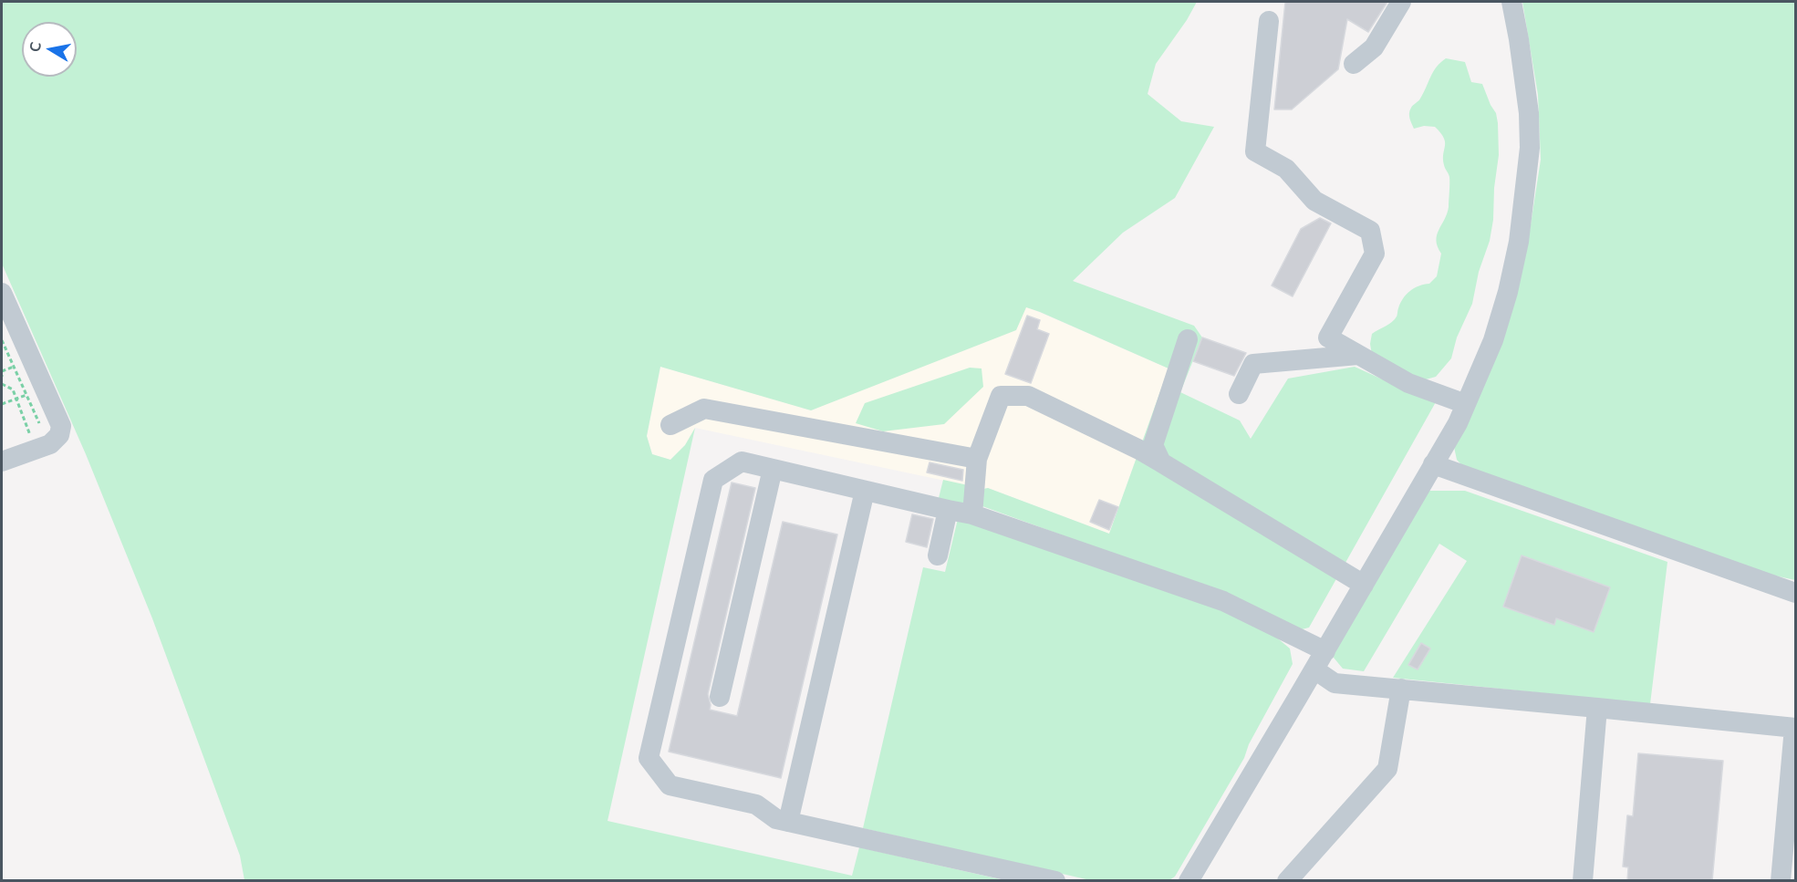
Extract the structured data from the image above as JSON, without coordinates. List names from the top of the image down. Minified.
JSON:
{"north":"left"}
